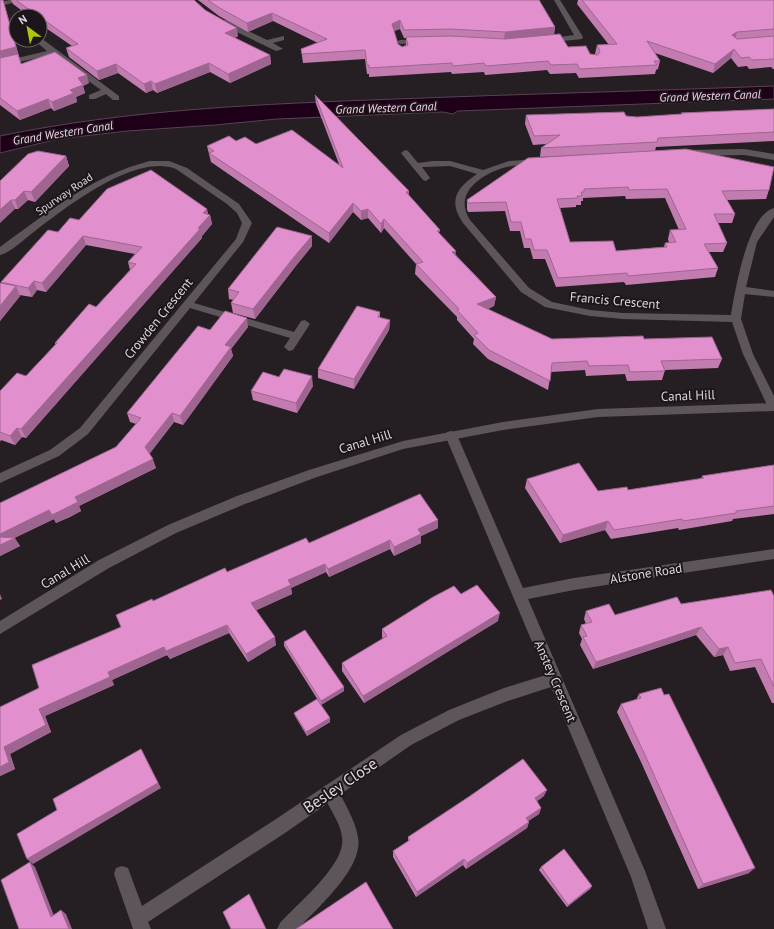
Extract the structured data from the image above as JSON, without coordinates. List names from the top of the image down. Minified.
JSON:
{"streets":{"street":["Spurway Road","Francis Crescent","Crowden Crescent","Canal Hill","Alstone Road","Anstey Crescent","Besley Close"]},"crossings":[["Spurway Road","Crowden Crescent"],["Canal Hill","Anstey Crescent"],["Alstone Road","Anstey Crescent"],["Anstey Crescent","Besley Close"]],"water":["Grand Western Canal"],"north":"top left"}
